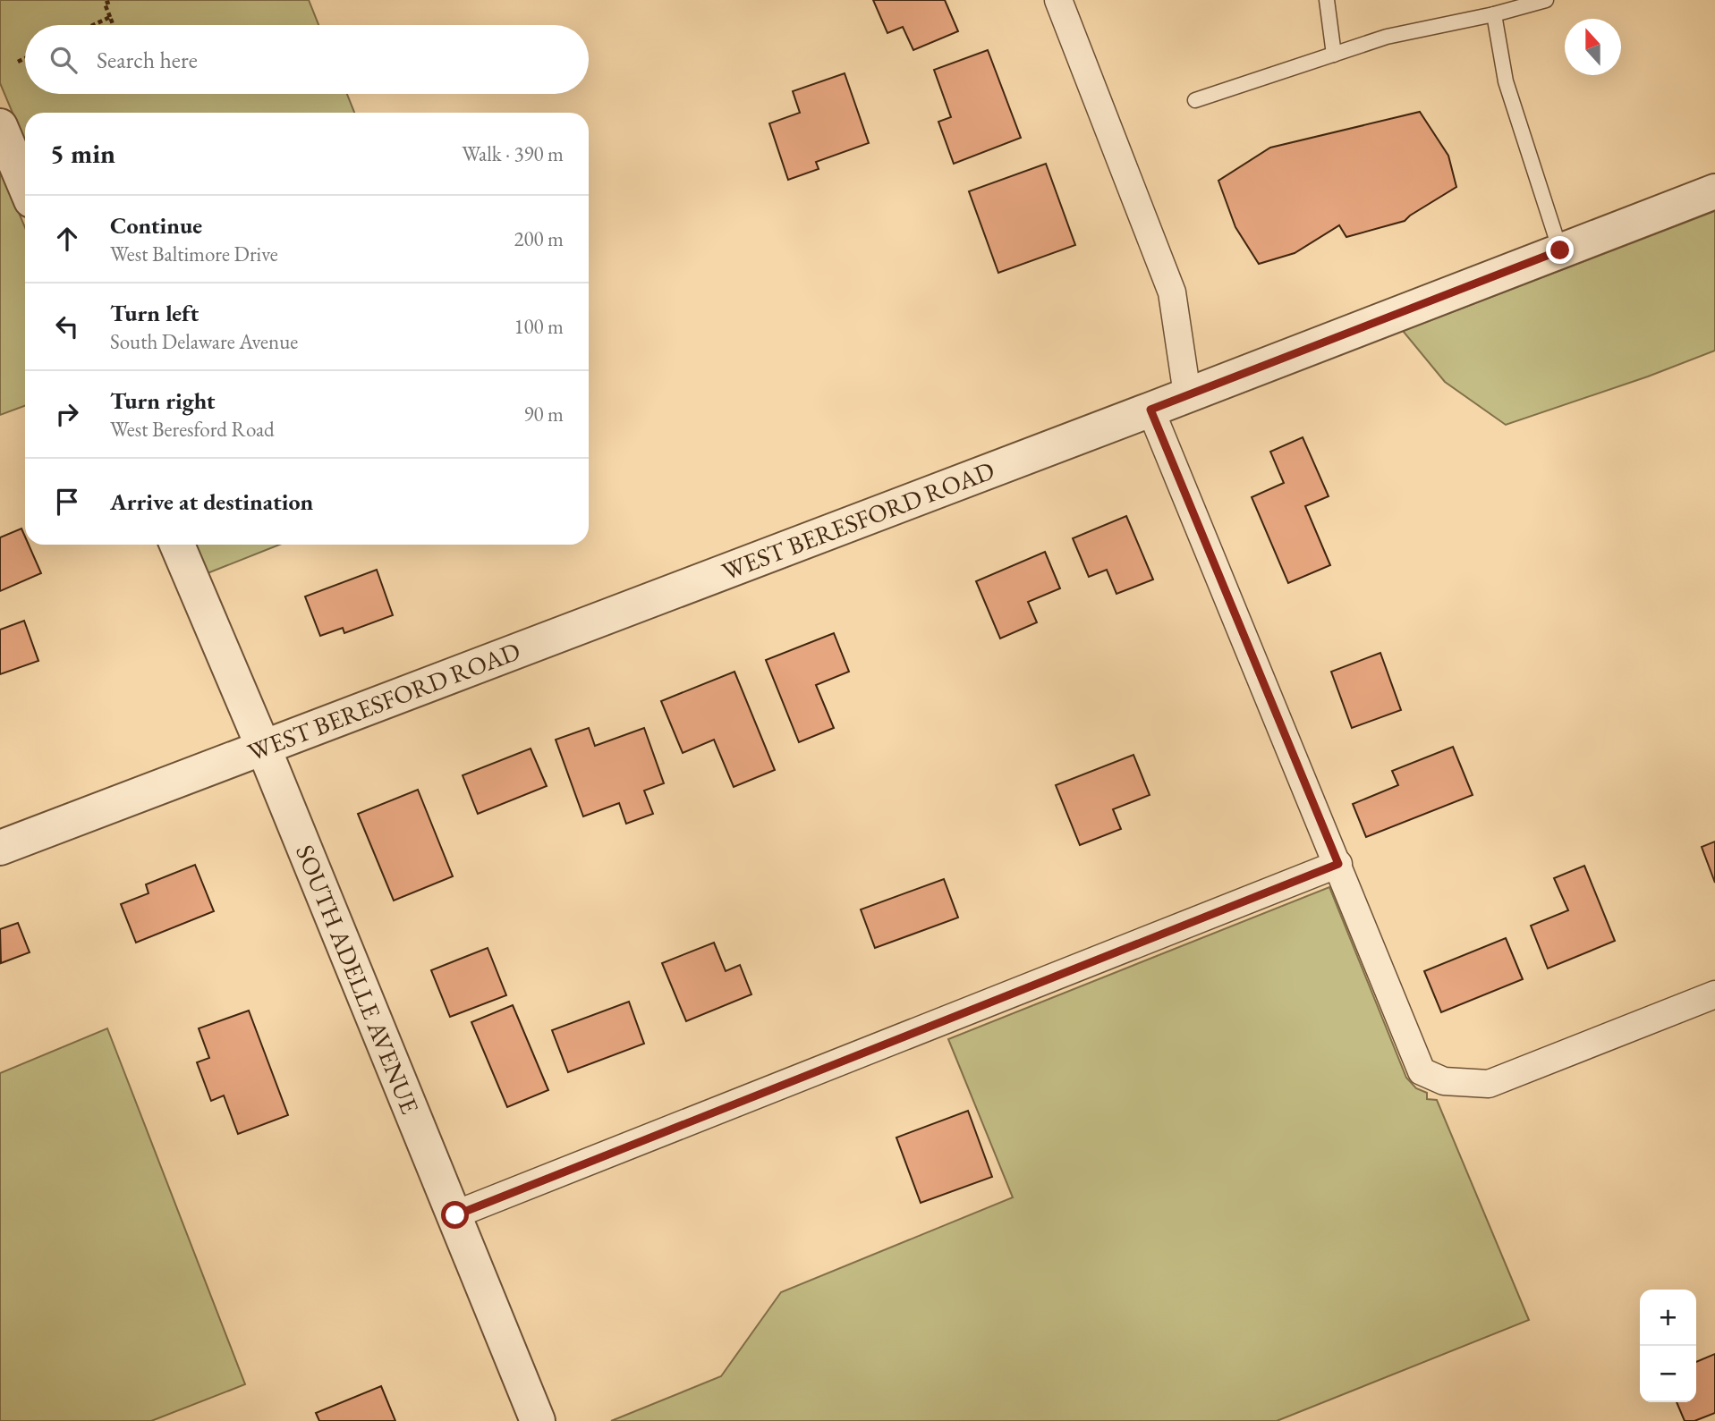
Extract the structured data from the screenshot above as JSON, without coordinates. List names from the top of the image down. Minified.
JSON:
{"streets":{"street":["WEST BERESFORD ROAD","SOUTH ADELLE AVENUE"]},"crossings":[["WEST BERESFORD ROAD","SOUTH ADELLE AVENUE"]],"north":"top","page":{"search":"Search here","heading":["5 min","Walk · 390 m"],"list":[["Continue","West Baltimore Drive","200 m"],["Turn left","South Delaware Avenue","100 m"],["Turn right","West Beresford Road","90 m"],"Arrive at destination"],"map_buttons":["+","−"]}}
